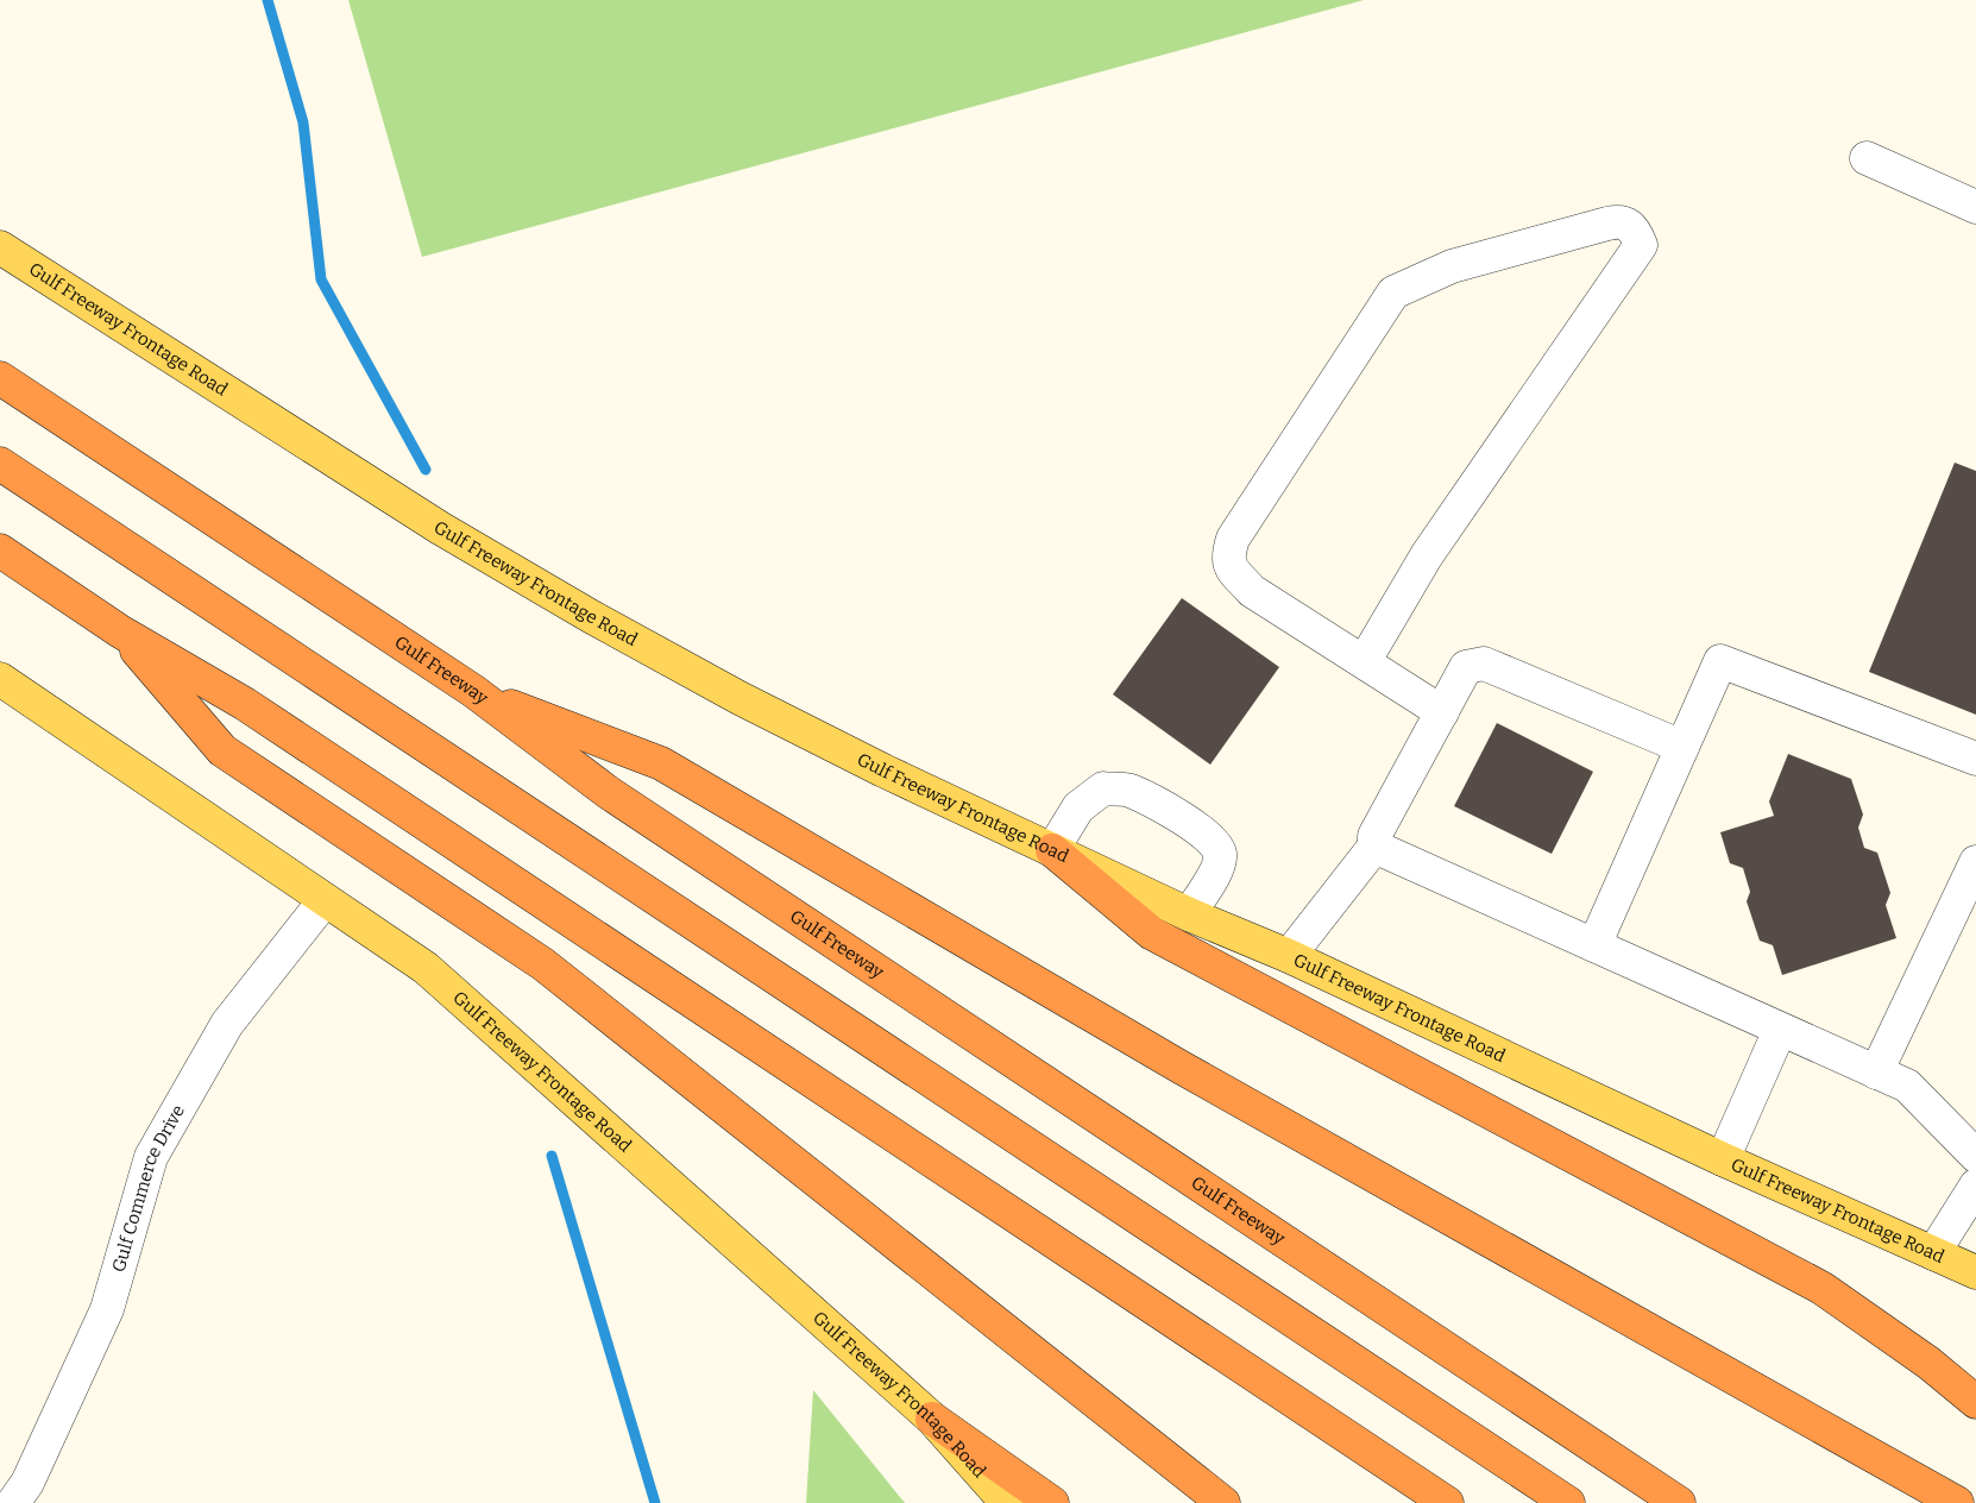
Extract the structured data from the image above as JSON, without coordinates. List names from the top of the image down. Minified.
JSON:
{"streets":{"highway":["Gulf Freeway"],"main road":["Gulf Freeway Frontage Road"],"street":["Gulf Commerce Drive"]},"crossings":[["Gulf Freeway Frontage Road","Gulf Commerce Drive"]]}
